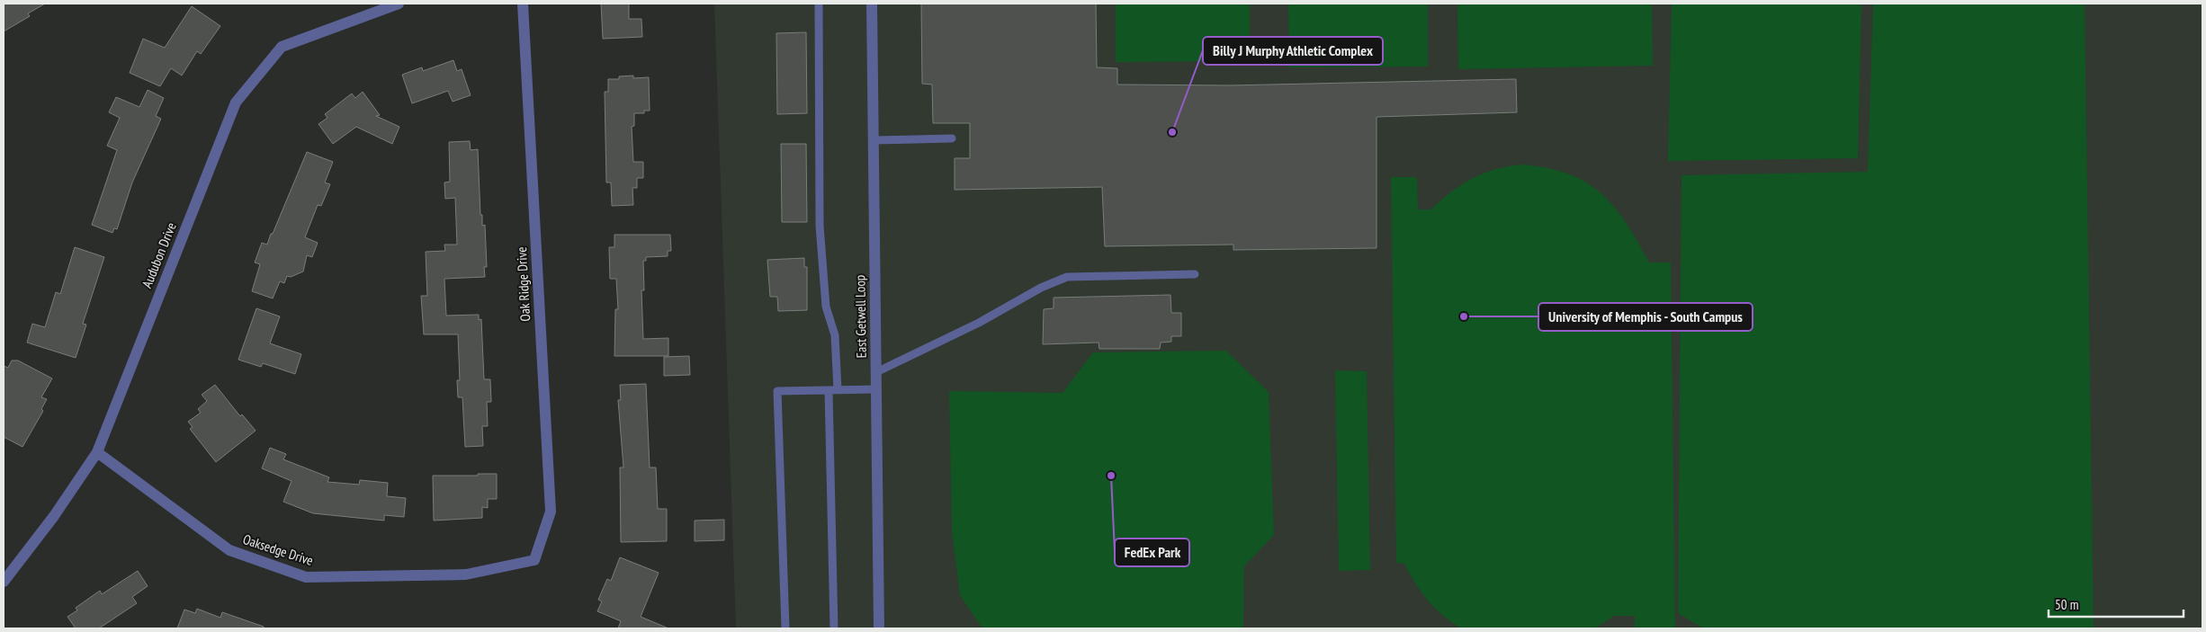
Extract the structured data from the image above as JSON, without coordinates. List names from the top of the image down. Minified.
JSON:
{"streets":{"street":["Audubon Drive","Oak Ridge Drive","East Getwell Loop","Oaksedge Drive"]},"crossings":[["Audubon Drive","Oaksedge Drive"],["Oak Ridge Drive","Oaksedge Drive"]],"places":["Billy J Murphy Athletic Complex","University of Memphis - South Campus","FedEx Park"],"scale_bar":"50 m"}
